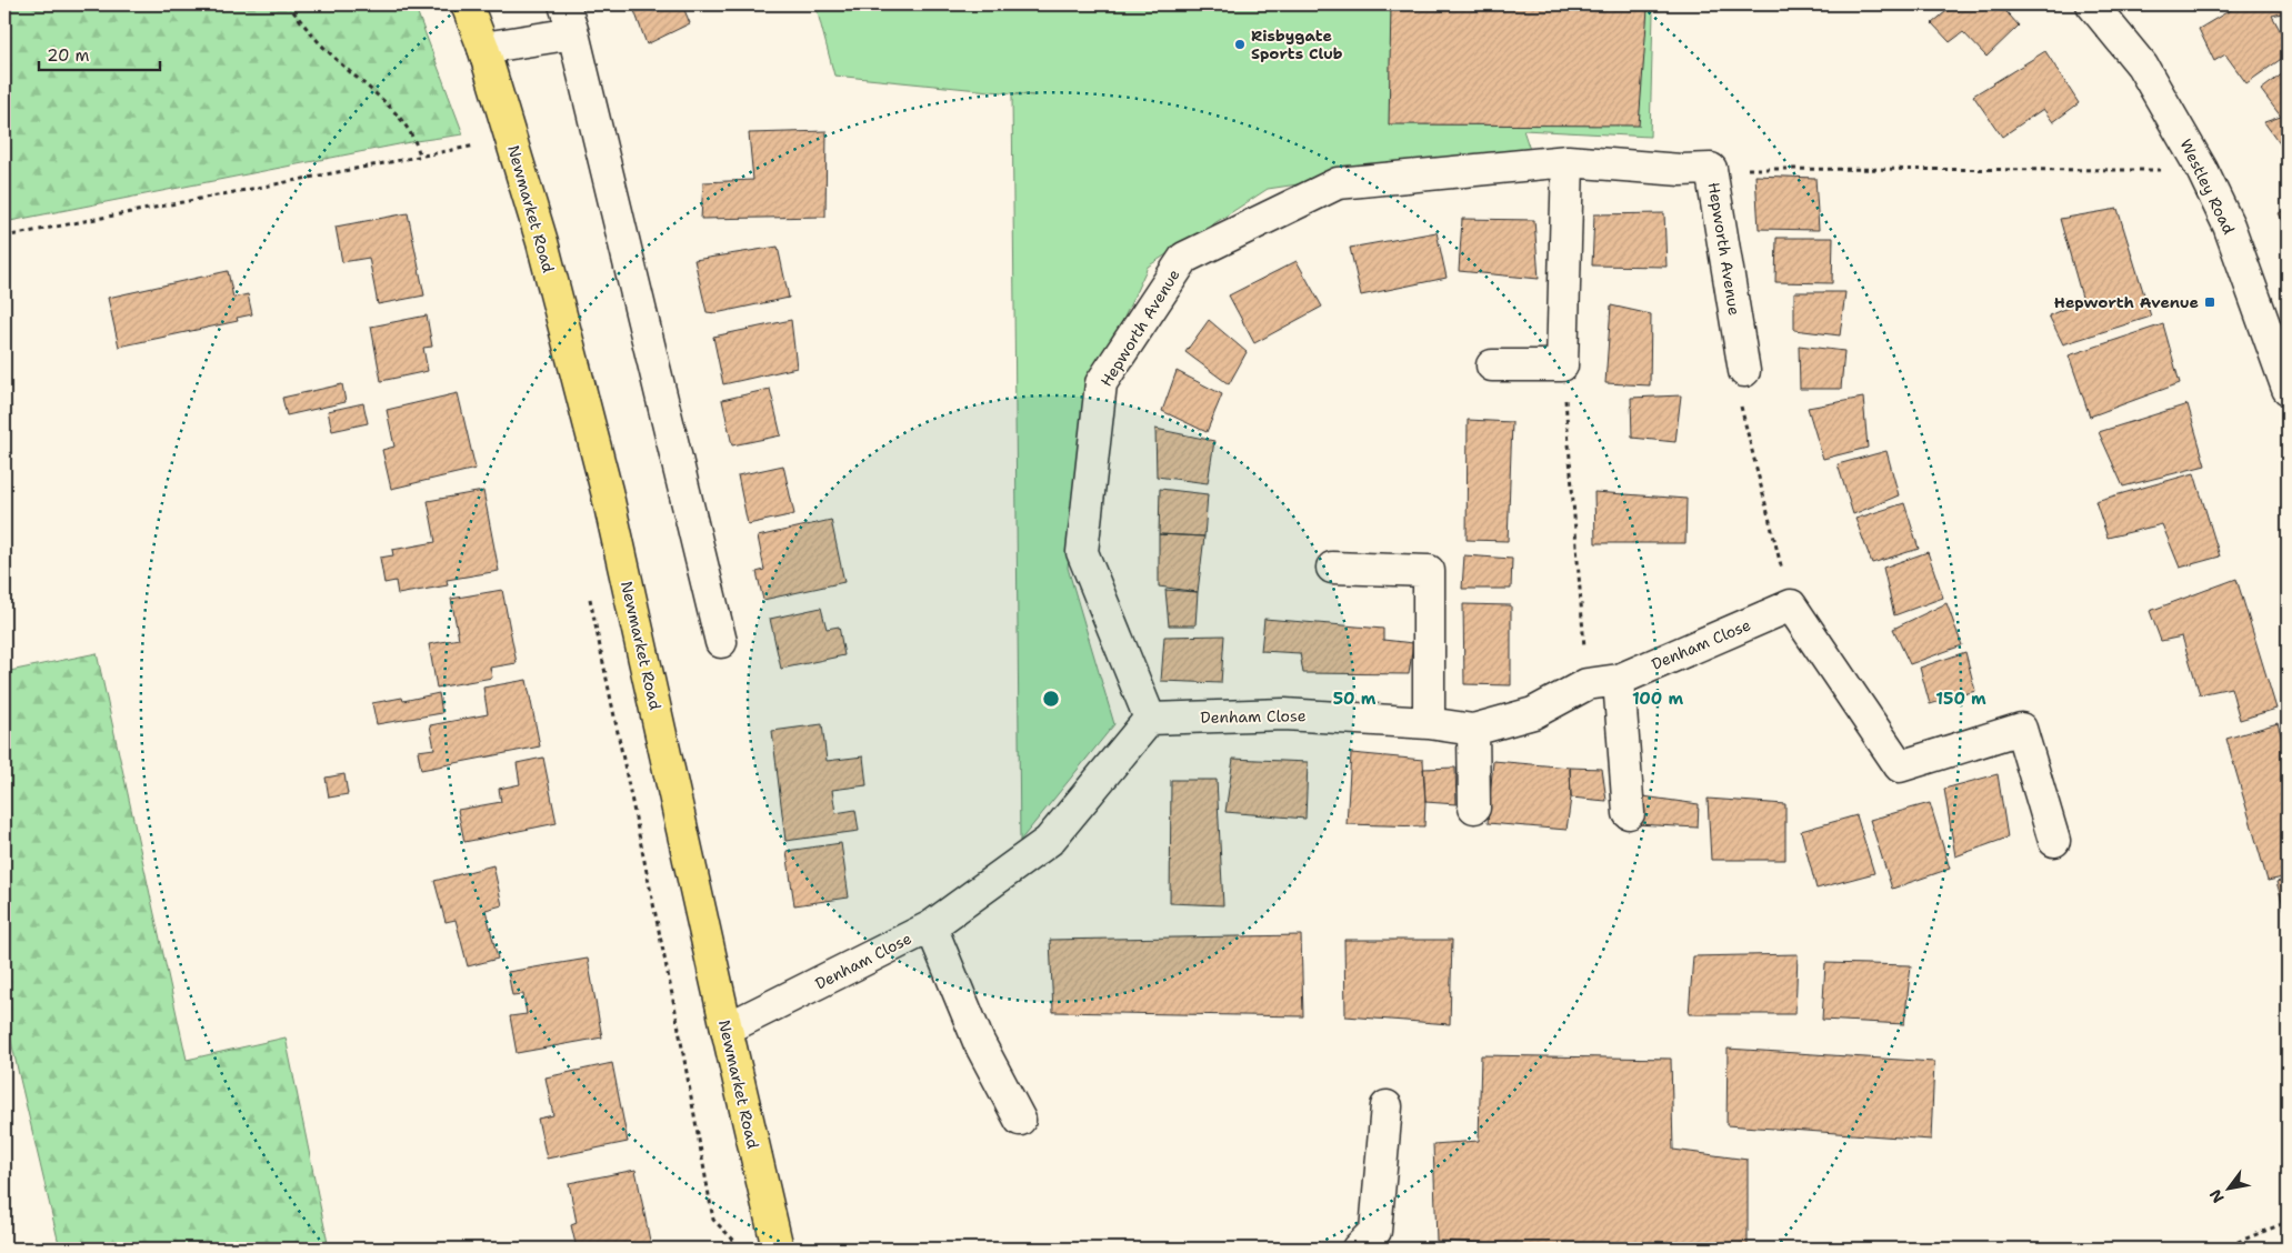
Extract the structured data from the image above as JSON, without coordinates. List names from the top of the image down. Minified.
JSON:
{"streets":{"main road":["Newmarket Road"],"street":["Westley Road","Hepworth Avenue","Denham Close"]},"crossings":[["Newmarket Road","Denham Close"],["Hepworth Avenue","Denham Close"]],"places":{"other":["Risbygate Sports Club"],"transit":["Hepworth Avenue"]},"scale_bar":"20 m","north":"bottom left","rings":["50 m","100 m","150 m"]}
